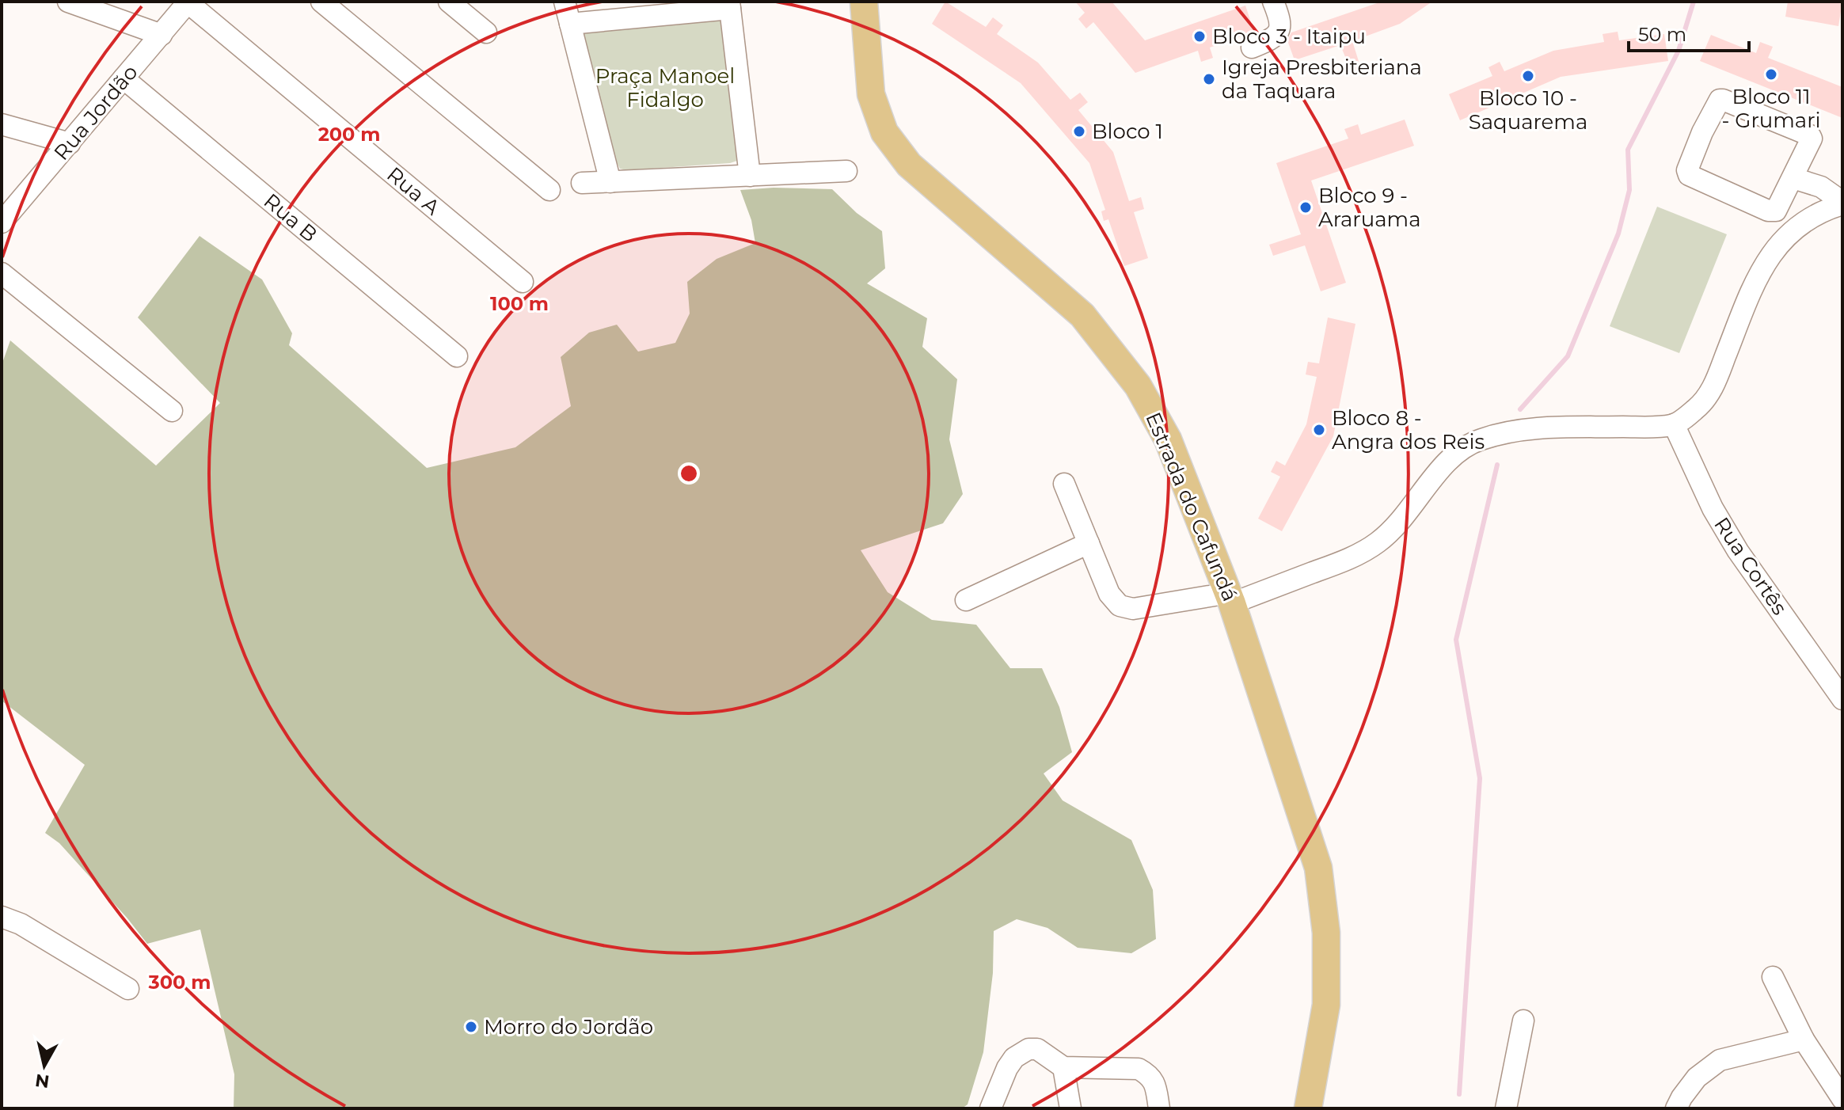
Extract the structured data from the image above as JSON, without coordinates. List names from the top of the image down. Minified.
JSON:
{"streets":{"main road":["Estrada do Cafundá"],"street":["Rua Jordão","Rua A","Rua B","Rua Cortês"]},"crossings":[["Rua Jordão","Rua A"],["Rua Jordão","Rua B"]],"parks":["Praça Manoel Fidalgo"],"places":["Bloco 3 - Itaipu","Bloco 11 - Grumari","Bloco 10 - Saquarema","Igreja Presbiteriana da Taquara","Bloco 1","Bloco 9 - Araruama","Bloco 8 - Angra dos Reis","Morro do Jordão"],"scale_bar":"50 m","north":"bottom","rings":["200 m","100 m","300 m"]}
